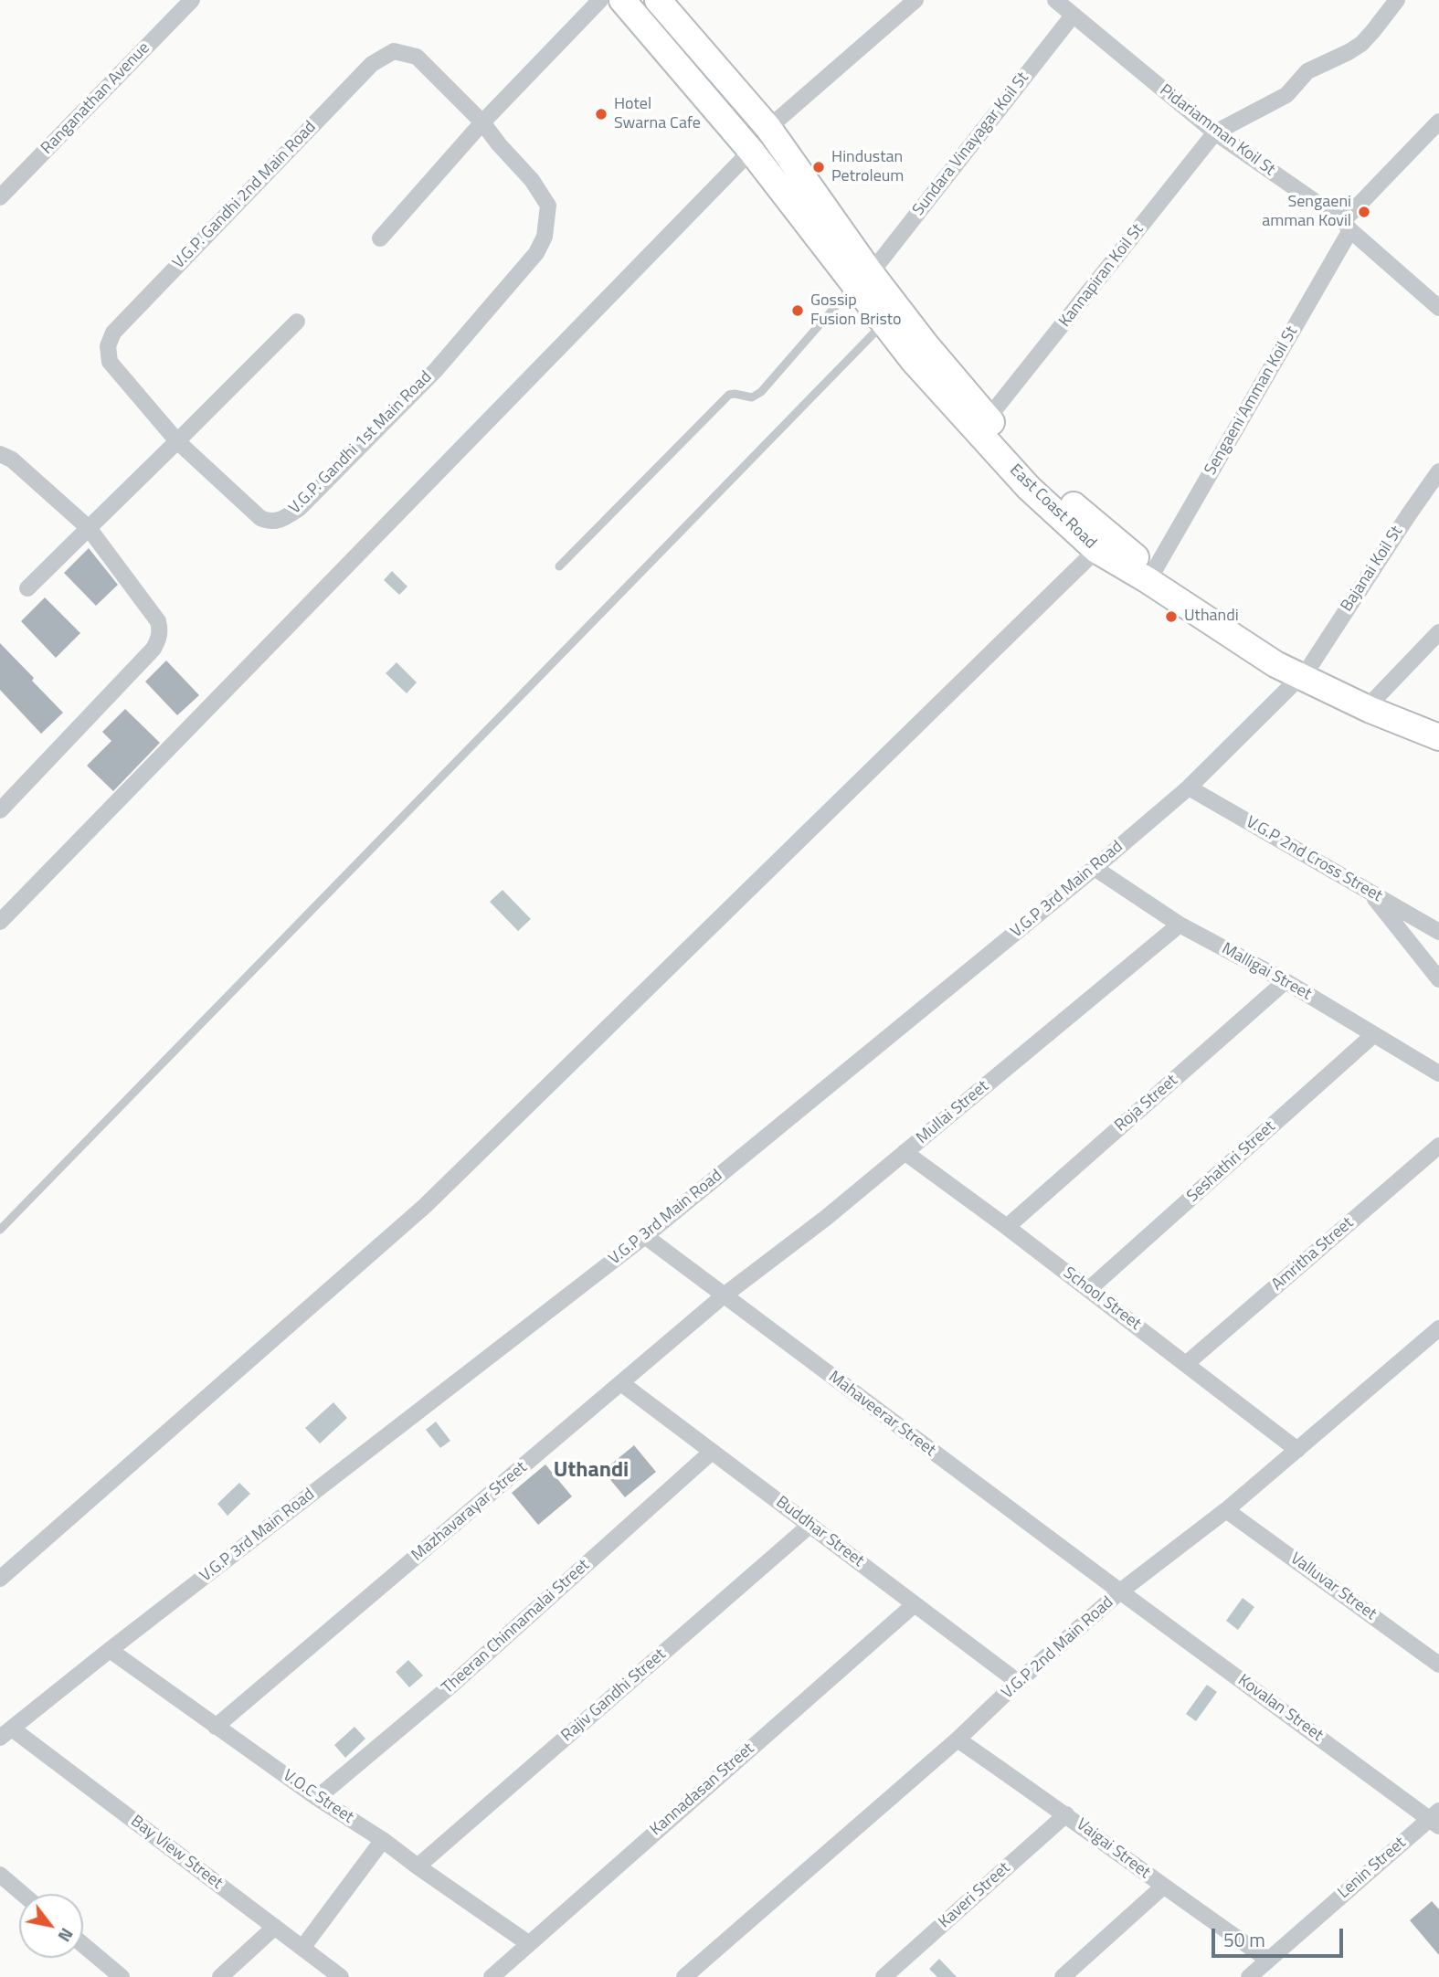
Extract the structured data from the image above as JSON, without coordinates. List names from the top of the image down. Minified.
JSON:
{"streets":{"main road":["East Coast Road"],"street":["Ranganathan Avenue","Pidariamman Koil St","Sundara Vinayagar Koil St","V.G.P. Gandhi 2nd Main Road","Kannapiran Koil St","Sengaeni Amman Koil St","V.G.P. Gandhi 1st Main Road","Bajanai Koil St","V.G.P 2nd Cross Street","V.G.P 3rd Main Road","Malligai Street","Roja Street","Mullai Street","Seshathri Street","Amritha Street","School Street","Mahaveerar Street","Mazhavarayar Street","Buddhar Street","Valluvar Street","Theeran Chinnamalai Street","V.G.P 2nd Main Road","Rajiv Gandhi Street","Kovalan Street","Kannadasan Street","V.O.C Street","Vaigai Street","Bay View Street","Lenin Street","Kaveri Street"]},"crossings":[["Pidariamman Koil St","Sundara Vinayagar Koil St"],["Pidariamman Koil St","Kannapiran Koil St"],["Pidariamman Koil St","Sengaeni Amman Koil St"],["Sundara Vinayagar Koil St","East Coast Road"],["V.G.P. Gandhi 2nd Main Road","V.G.P. Gandhi 1st Main Road"],["Kannapiran Koil St","East Coast Road"],["Sengaeni Amman Koil St","East Coast Road"],["East Coast Road","Bajanai Koil St"],["East Coast Road","V.G.P 3rd Main Road"],["Bajanai Koil St","V.G.P 3rd Main Road"],["V.G.P 2nd Cross Street","V.G.P 3rd Main Road"],["V.G.P 3rd Main Road","Malligai Street"],["V.G.P 3rd Main Road","Mahaveerar Street"],["V.G.P 3rd Main Road","V.O.C Street"],["V.G.P 3rd Main Road","Bay View Street"],["Malligai Street","Roja Street"],["Malligai Street","Mullai Street"],["Malligai Street","Seshathri Street"],["Roja Street","School Street"],["Mullai Street","School Street"],["Mullai Street","Mahaveerar Street"],["Mullai Street","Mazhavarayar Street"],["Seshathri Street","School Street"],["Amritha Street","School Street"],["School Street","V.G.P 2nd Main Road"],["Mahaveerar Street","Mazhavarayar Street"],["Mahaveerar Street","V.G.P 2nd Main Road"],["Mahaveerar Street","Kovalan Street"],["Mazhavarayar Street","Buddhar Street"],["Mazhavarayar Street","V.O.C Street"],["Buddhar Street","Theeran Chinnamalai Street"],["Buddhar Street","V.G.P 2nd Main Road"],["Buddhar Street","Rajiv Gandhi Street"],["Buddhar Street","Kannadasan Street"],["Valluvar Street","V.G.P 2nd Main Road"],["Theeran Chinnamalai Street","V.O.C Street"],["V.G.P 2nd Main Road","Kovalan Street"],["V.G.P 2nd Main Road","Vaigai Street"],["Rajiv Gandhi Street","V.O.C Street"],["Kovalan Street","Lenin Street"],["Kannadasan Street","V.O.C Street"],["Vaigai Street","Lenin Street"],["Vaigai Street","Kaveri Street"]],"districts":["Uthandi"],"places":["Hotel Swarna Cafe","Hindustan Petroleum","Sengaeni amman Kovil","Gossip Fusion Bristo","Uthandi"],"scale_bar":"50 m","north":"bottom right"}
